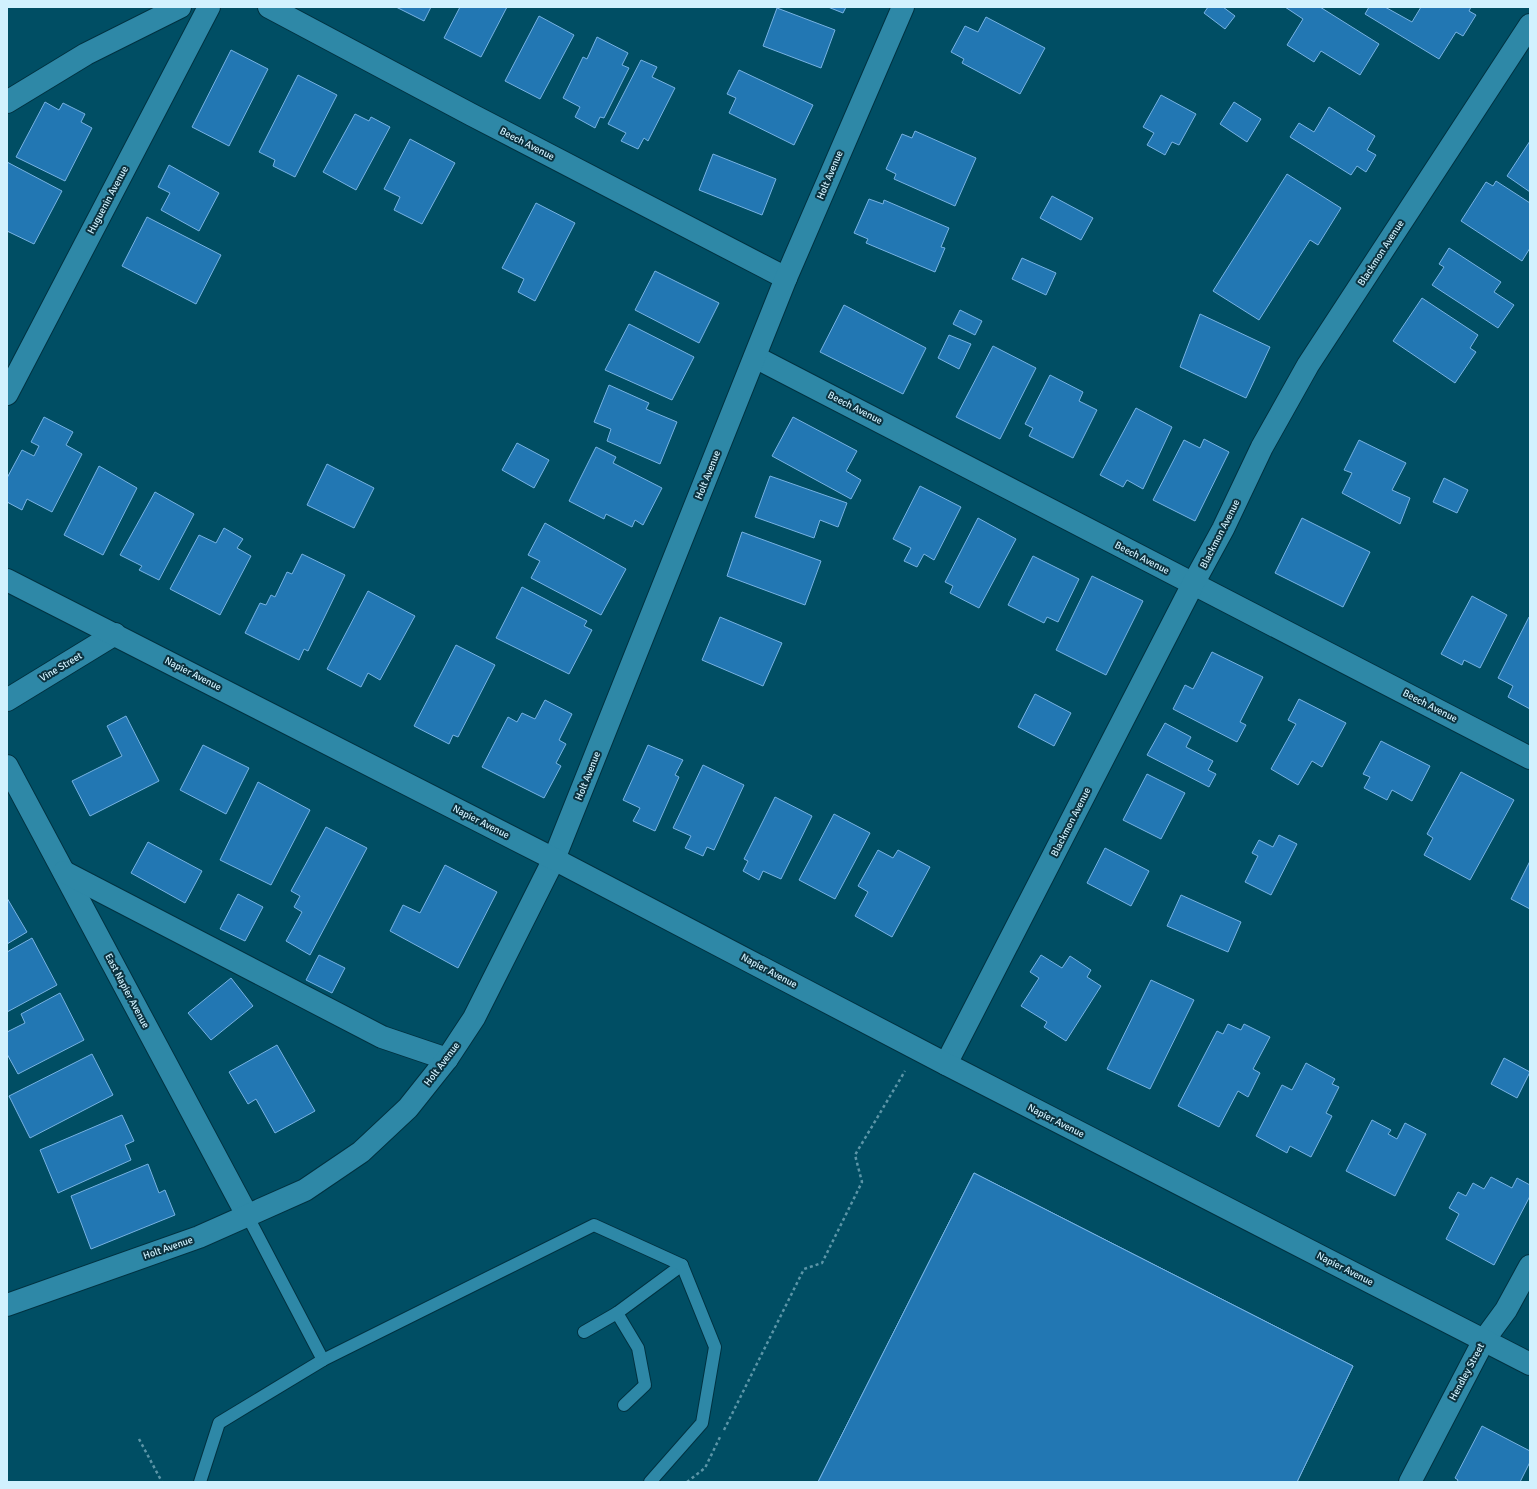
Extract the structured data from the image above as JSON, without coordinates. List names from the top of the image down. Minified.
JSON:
{"streets":{"street":["Beech Avenue","Holt Avenue","Huguenin Avenue","Blackmon Avenue","Vine Street","Napier Avenue","East Napier Avenue","Hendley Street"]},"crossings":[["Beech Avenue","Holt Avenue"],["Beech Avenue","Blackmon Avenue"],["Holt Avenue","Napier Avenue"],["Holt Avenue","East Napier Avenue"],["Blackmon Avenue","Napier Avenue"],["Vine Street","Napier Avenue"],["Napier Avenue","Hendley Street"]]}
